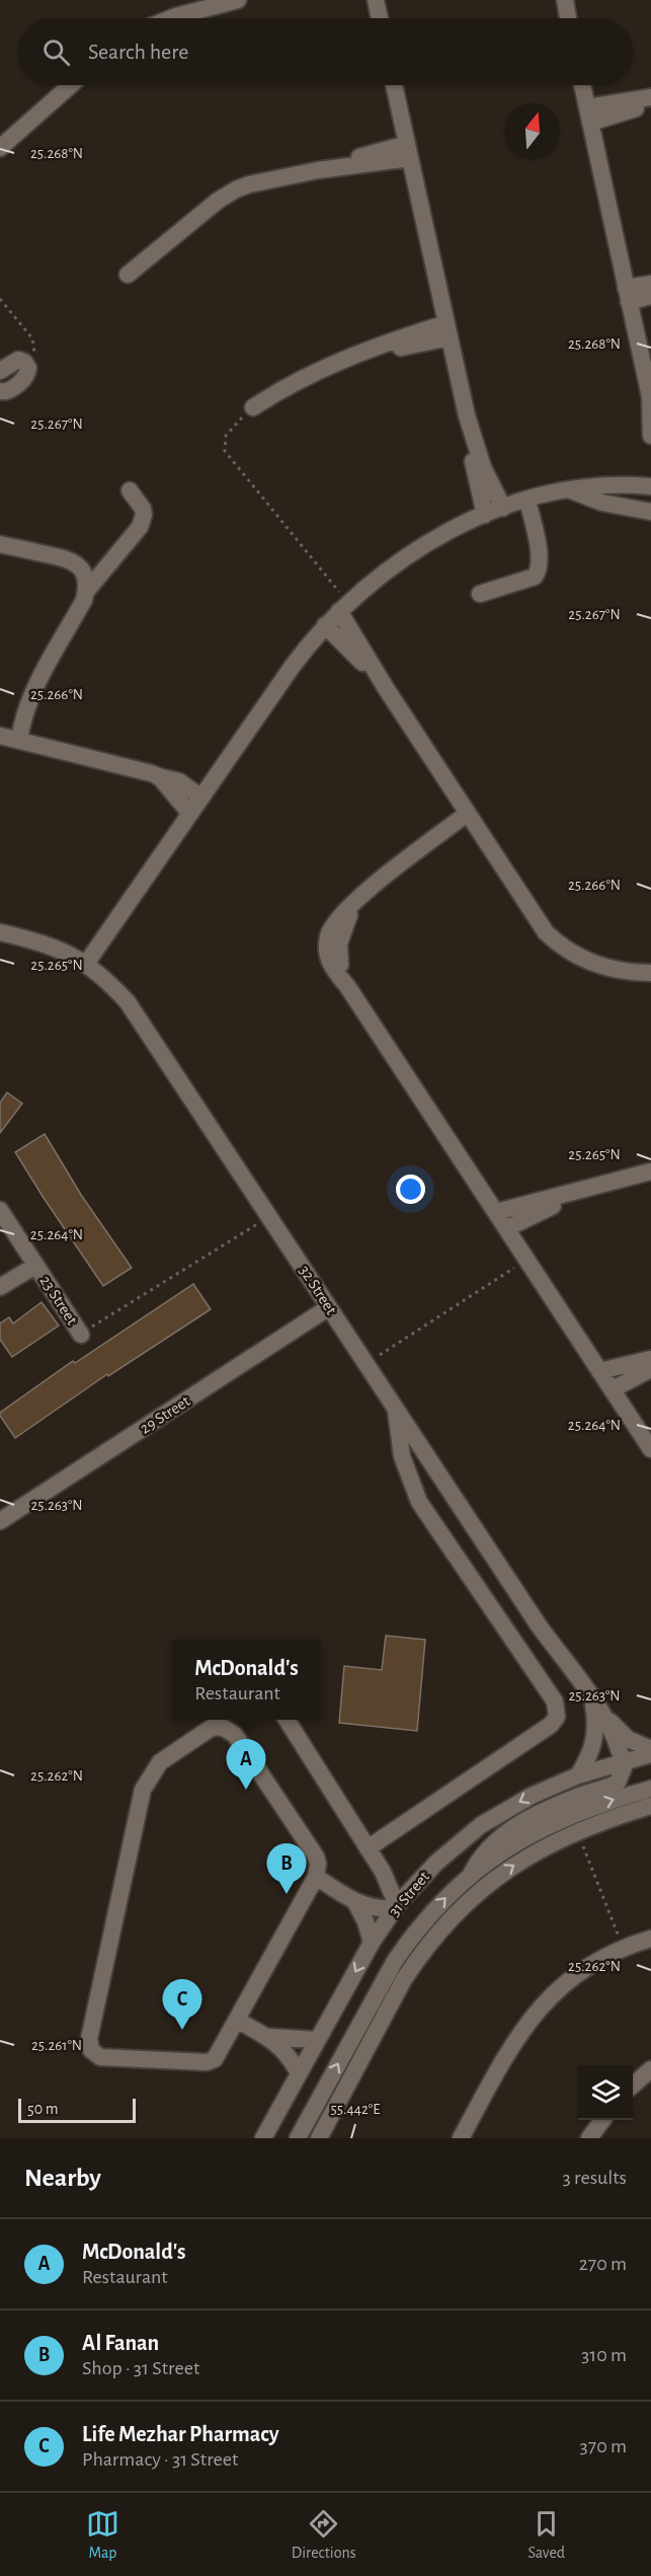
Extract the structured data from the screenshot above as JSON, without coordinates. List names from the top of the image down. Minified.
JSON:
{"streets":{"street":["32 Street","23 Street","29 Street","31 Street"]},"crossings":[["32 Street","29 Street"],["32 Street","31 Street"]],"scale_bar":"50 m","north":"top","page":{"search":"Search here","popup":["McDonald's","Restaurant"],"pins":["A","B","C"],"scale":"50 m","heading":["Nearby","3 results"],"list":[{"mark":"A","name":"McDonald's","note":"Restaurant","value":"270 m"},{"mark":"B","name":"Al Fanan","note":"Shop · 31 Street","value":"310 m"},{"mark":"C","name":"Life Mezhar Pharmacy","note":"Pharmacy · 31 Street","value":"370 m"}],"nav":["Map","Directions","Saved"]},"coordinates":["25.268°N","25.267°N","25.266°N","25.265°N","25.264°N","25.263°N","25.262°N","25.261°N","55.442°E"]}
